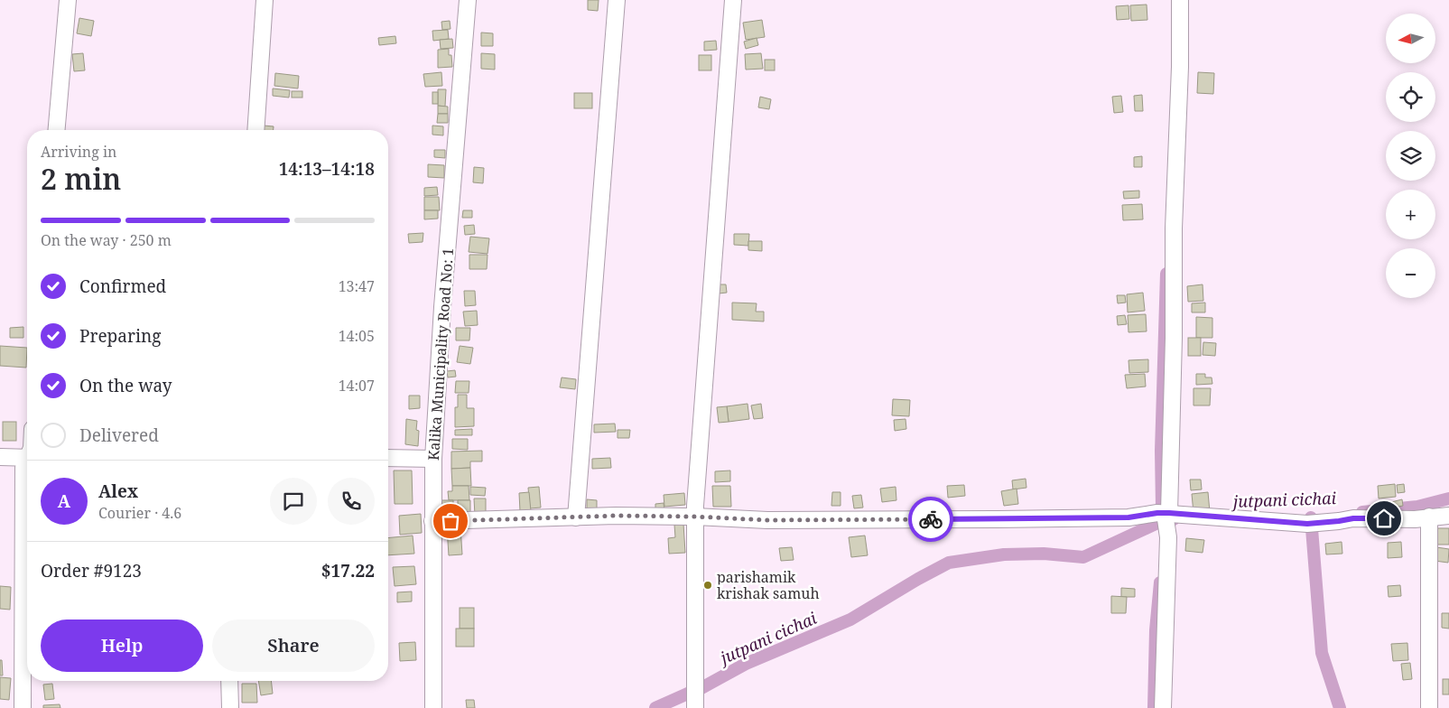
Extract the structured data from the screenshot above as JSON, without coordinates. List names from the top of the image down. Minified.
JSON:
{"streets":{"street":["Kalika Municipality Road No: 1"]},"water":["jutpani cichai"],"places":["parishamik krishak samuh"],"north":"left","page":{"map_buttons":["+","−"],"heading":["2 min","Arriving in","14:13–14:18"],"panel":["Alex","Courier · 4.6","Order #9123","$17.22"],"bar":"On the way · 250 m","list":[["Confirmed","13:47"],["Preparing","14:05"],["On the way","14:07"],"Delivered"],"round":"A","buttons":["Help","Share"]}}
